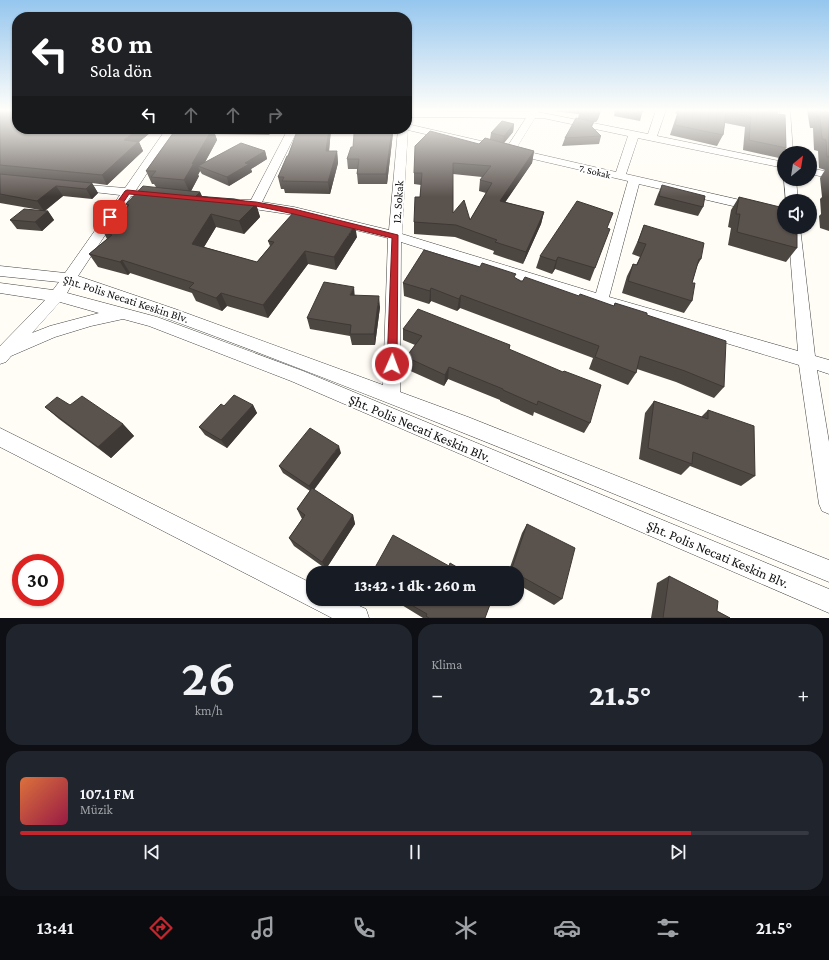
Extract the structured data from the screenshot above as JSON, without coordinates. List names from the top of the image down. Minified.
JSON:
{"streets":{"street":["7. Sokak","12. Sokak","Şht. Polis Necati Keskin Blv."]},"crossings":[["12. Sokak","Şht. Polis Necati Keskin Blv."]],"north":"top right","page":{"turn":["80 m","Sola dön"],"limit":"30","trip":"13:42 · 1 dk · 260 m","tile":[["26","km/h"],"Klima"],"heat":["−","21.5°","+"],"song":["107.1 FM","Müzik"],"tabs":["13:41","21.5°"]}}
